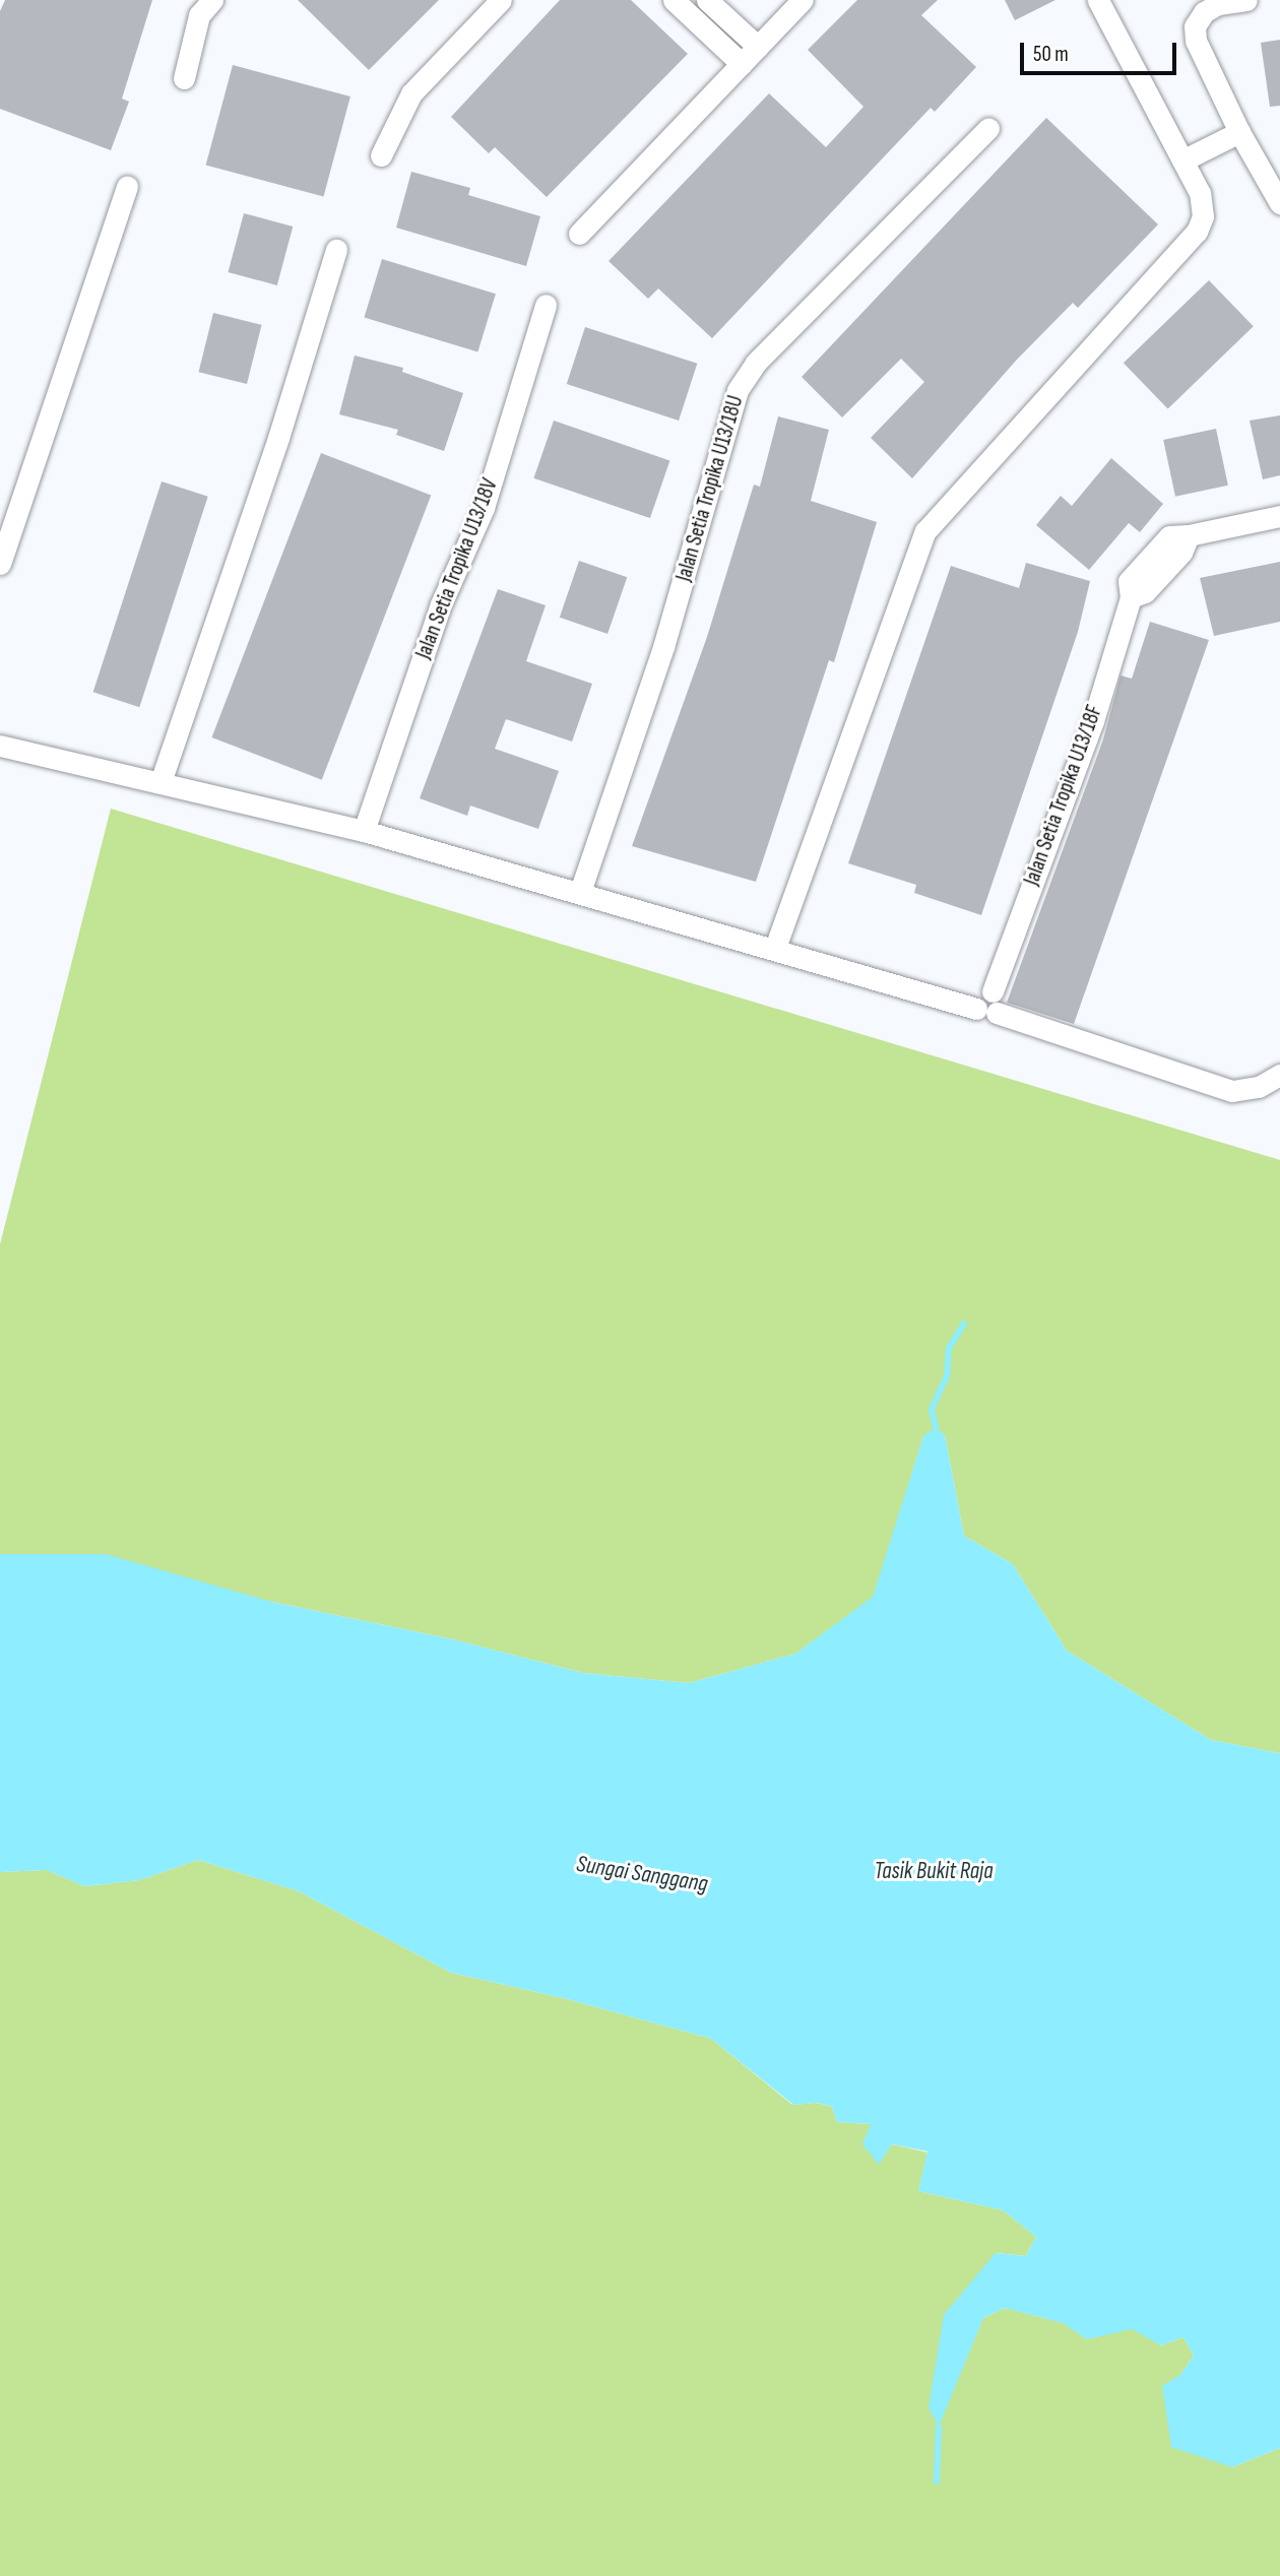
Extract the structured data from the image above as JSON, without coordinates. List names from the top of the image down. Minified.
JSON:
{"streets":{"street":["Jalan Setia Tropika U13/18U","Jalan Setia Tropika U13/18V","Jalan Setia Tropika U13/18F"]},"water":["Tasik Bukit Raja","Sungai Sanggang"],"scale_bar":"50 m"}
